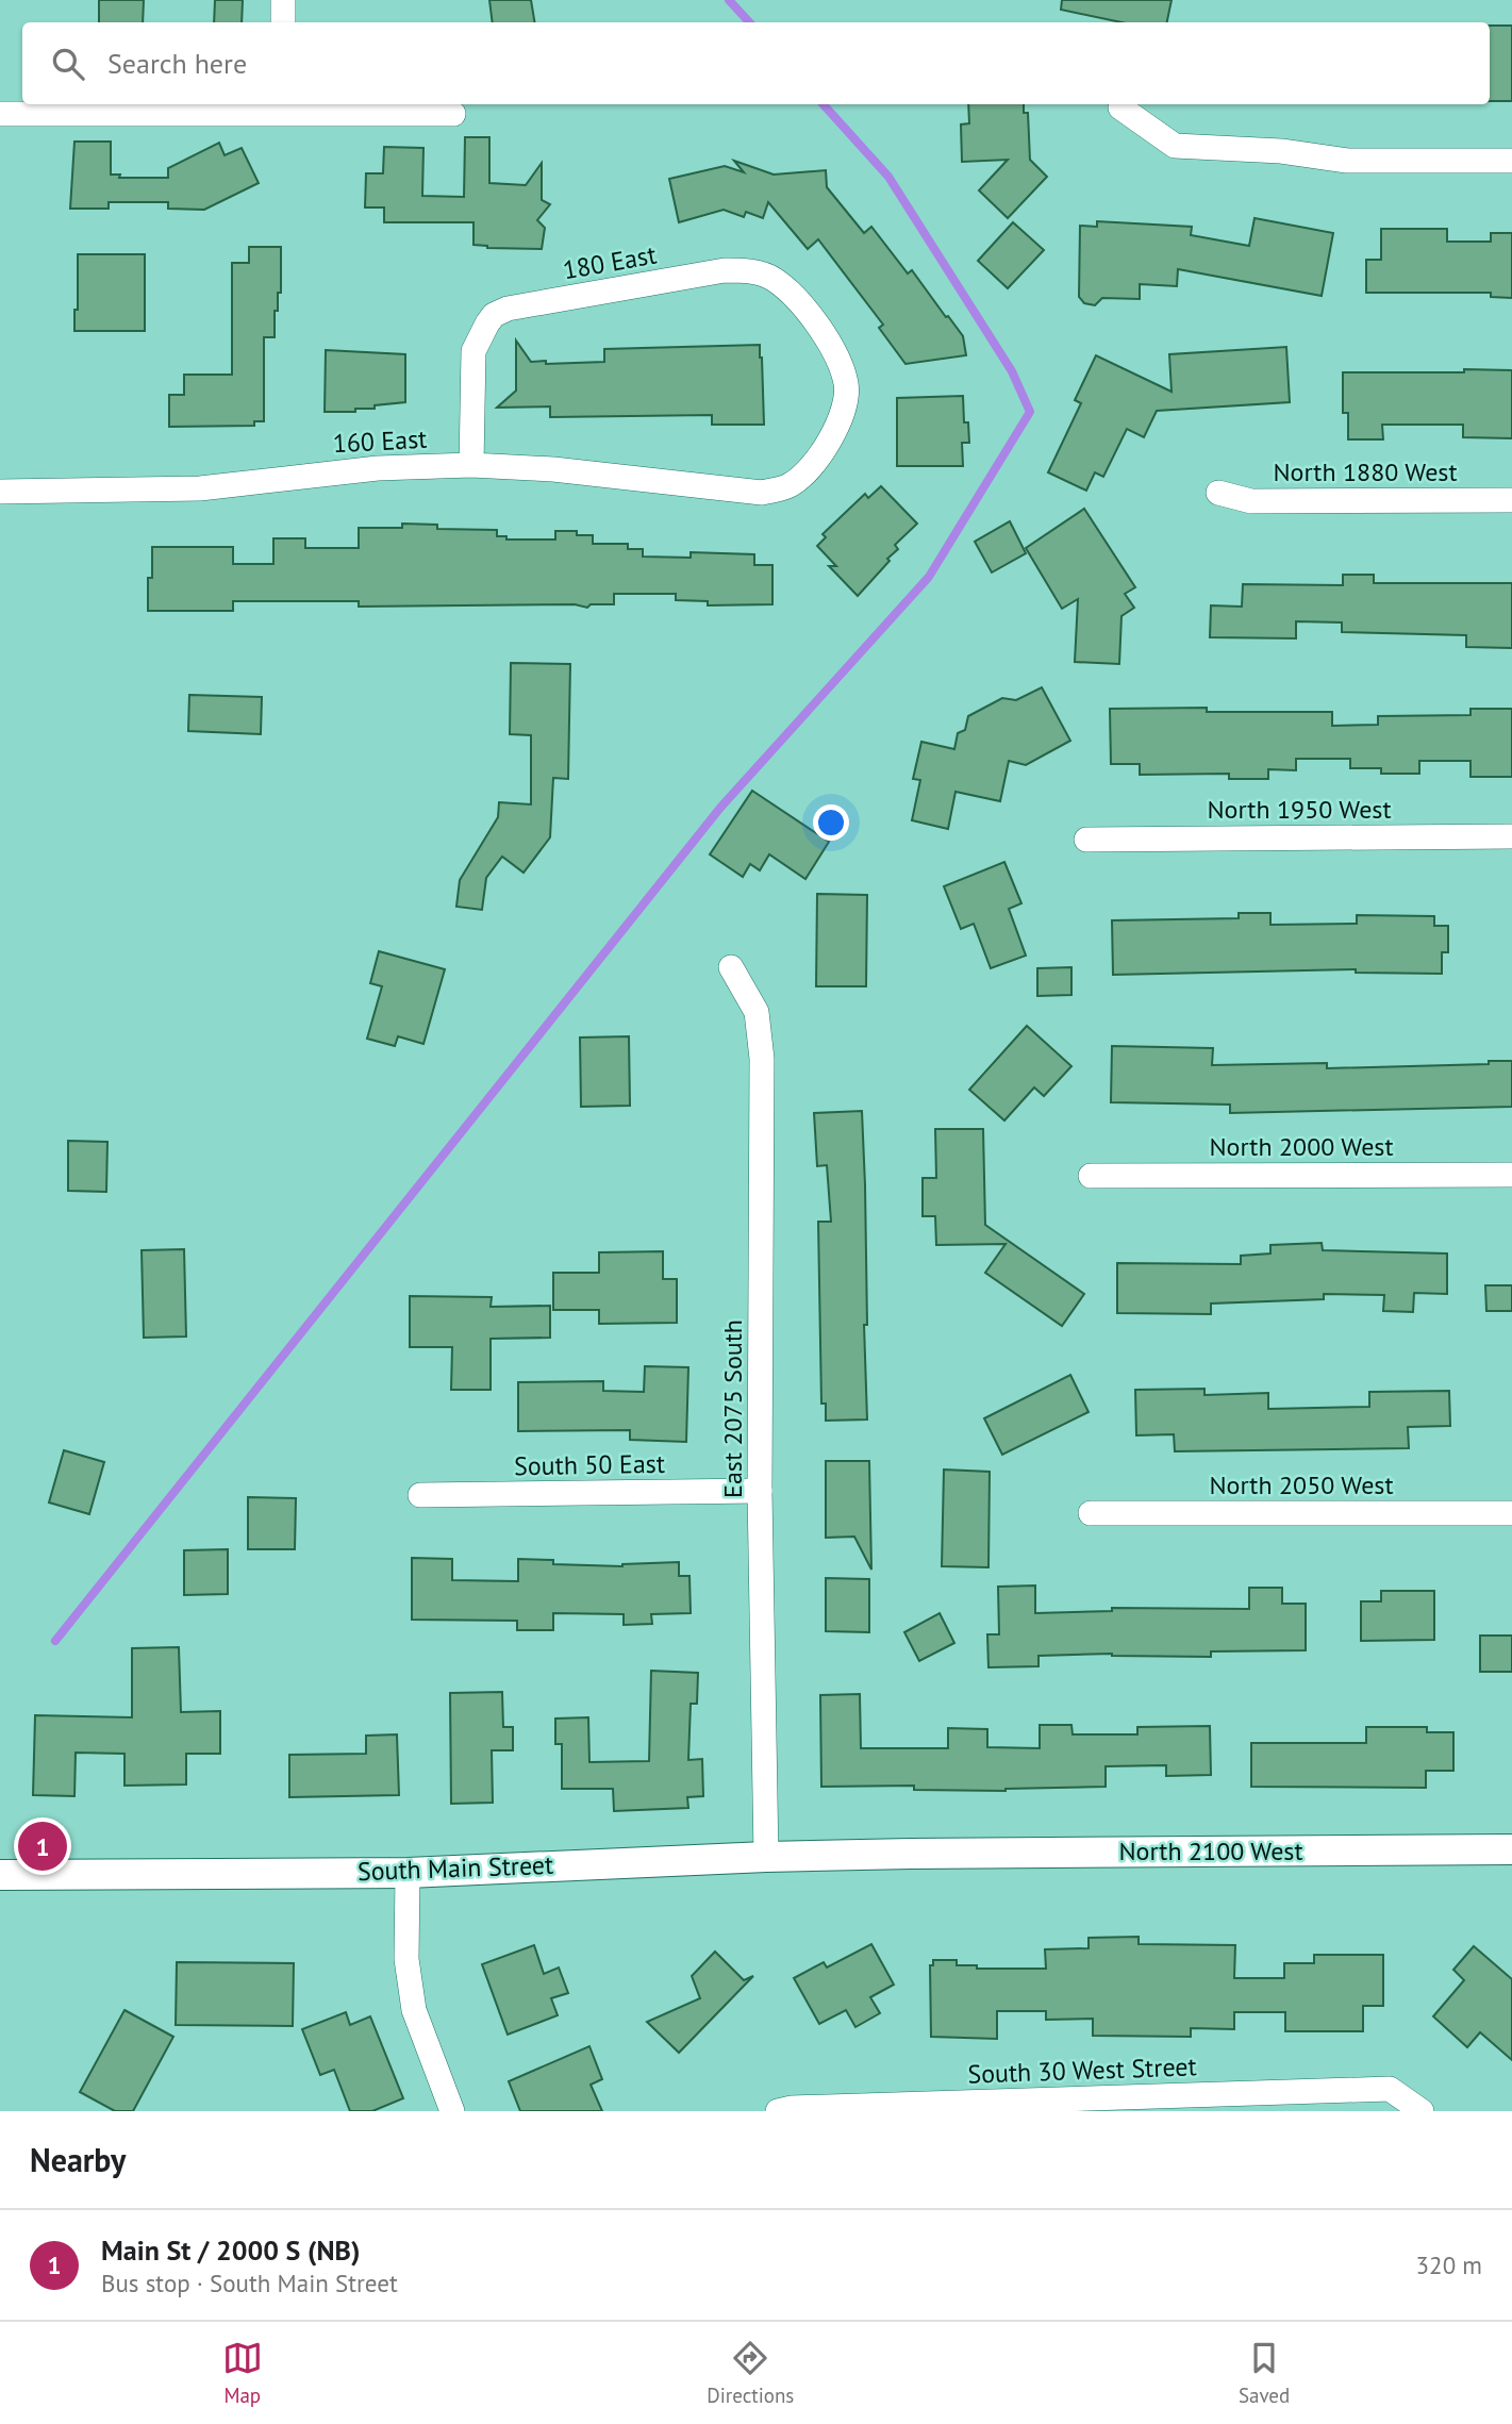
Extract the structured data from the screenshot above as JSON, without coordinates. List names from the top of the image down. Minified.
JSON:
{"streets":{"street":["180 East","160 East","North 1880 West","North 1950 West","North 2000 West","East 2075 South","South 50 East","North 2050 West","North 2100 West","South Main Street","South 30 West Street"]},"crossings":[["180 East","160 East"],["East 2075 South","South 50 East"],["East 2075 South","South Main Street"],["North 2100 West","South Main Street"]],"page":{"search":"Search here","pins":"1","heading":"Nearby","list":[{"mark":"1","name":"Main St / 2000 S (NB)","note":"Bus stop · South Main Street","value":"320 m"}],"nav":["Map","Directions","Saved"]}}
